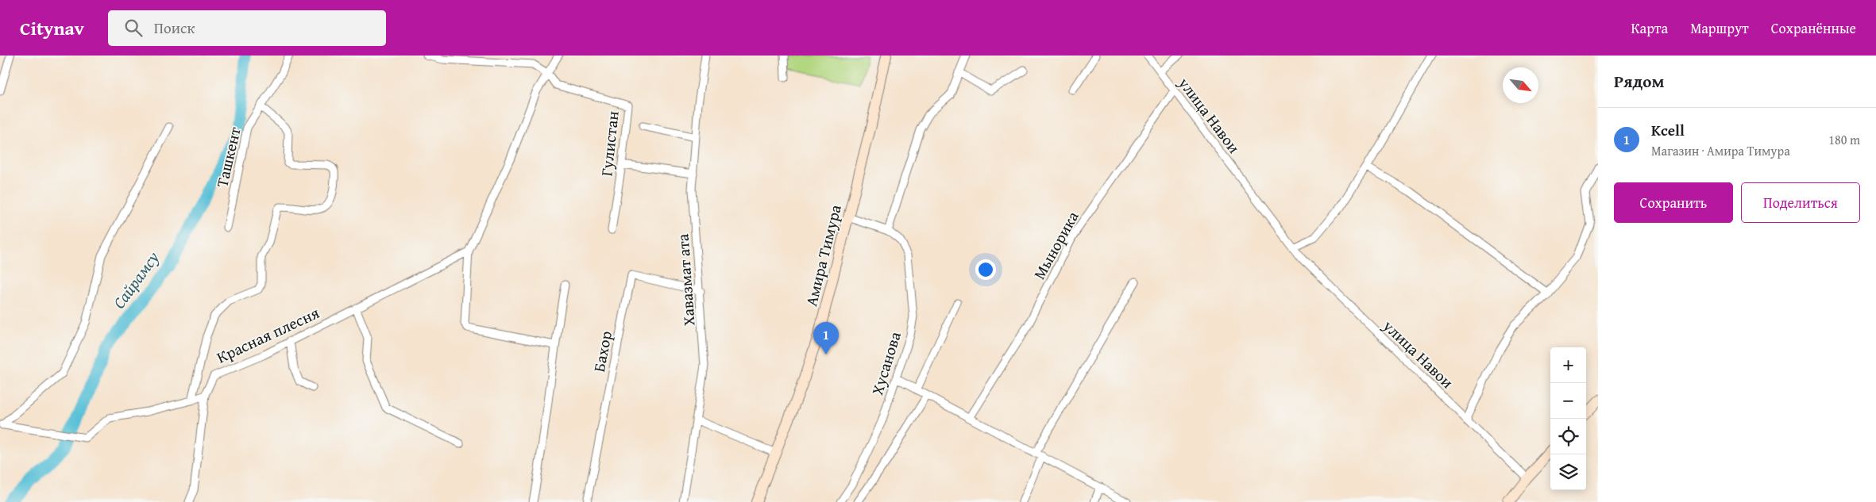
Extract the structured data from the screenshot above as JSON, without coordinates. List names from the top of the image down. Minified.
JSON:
{"streets":{"street":["улица Навои","Гулистан","Ташкент","Мынорика","Амира Тимура","Хавазмат ата","Красная плесня","Бахор","Хусанова"]},"crossings":[["улица Навои","Мынорика"],["Амира Тимура","Хусанова"],["Хавазмат ата","Бахор"]],"water":["Сайрамсу"],"north":"bottom right","page":{"header":"Citynav","search":"Поиск","nav":["Карта","Маршрут","Сохранённые"],"heading":"Рядом","list":[{"mark":"1","name":"Kcell","note":"Магазин · Амира Тимура","value":"180 m"}],"buttons":["Сохранить","Поделиться"],"pins":"1","map_buttons":["+","−"]}}
